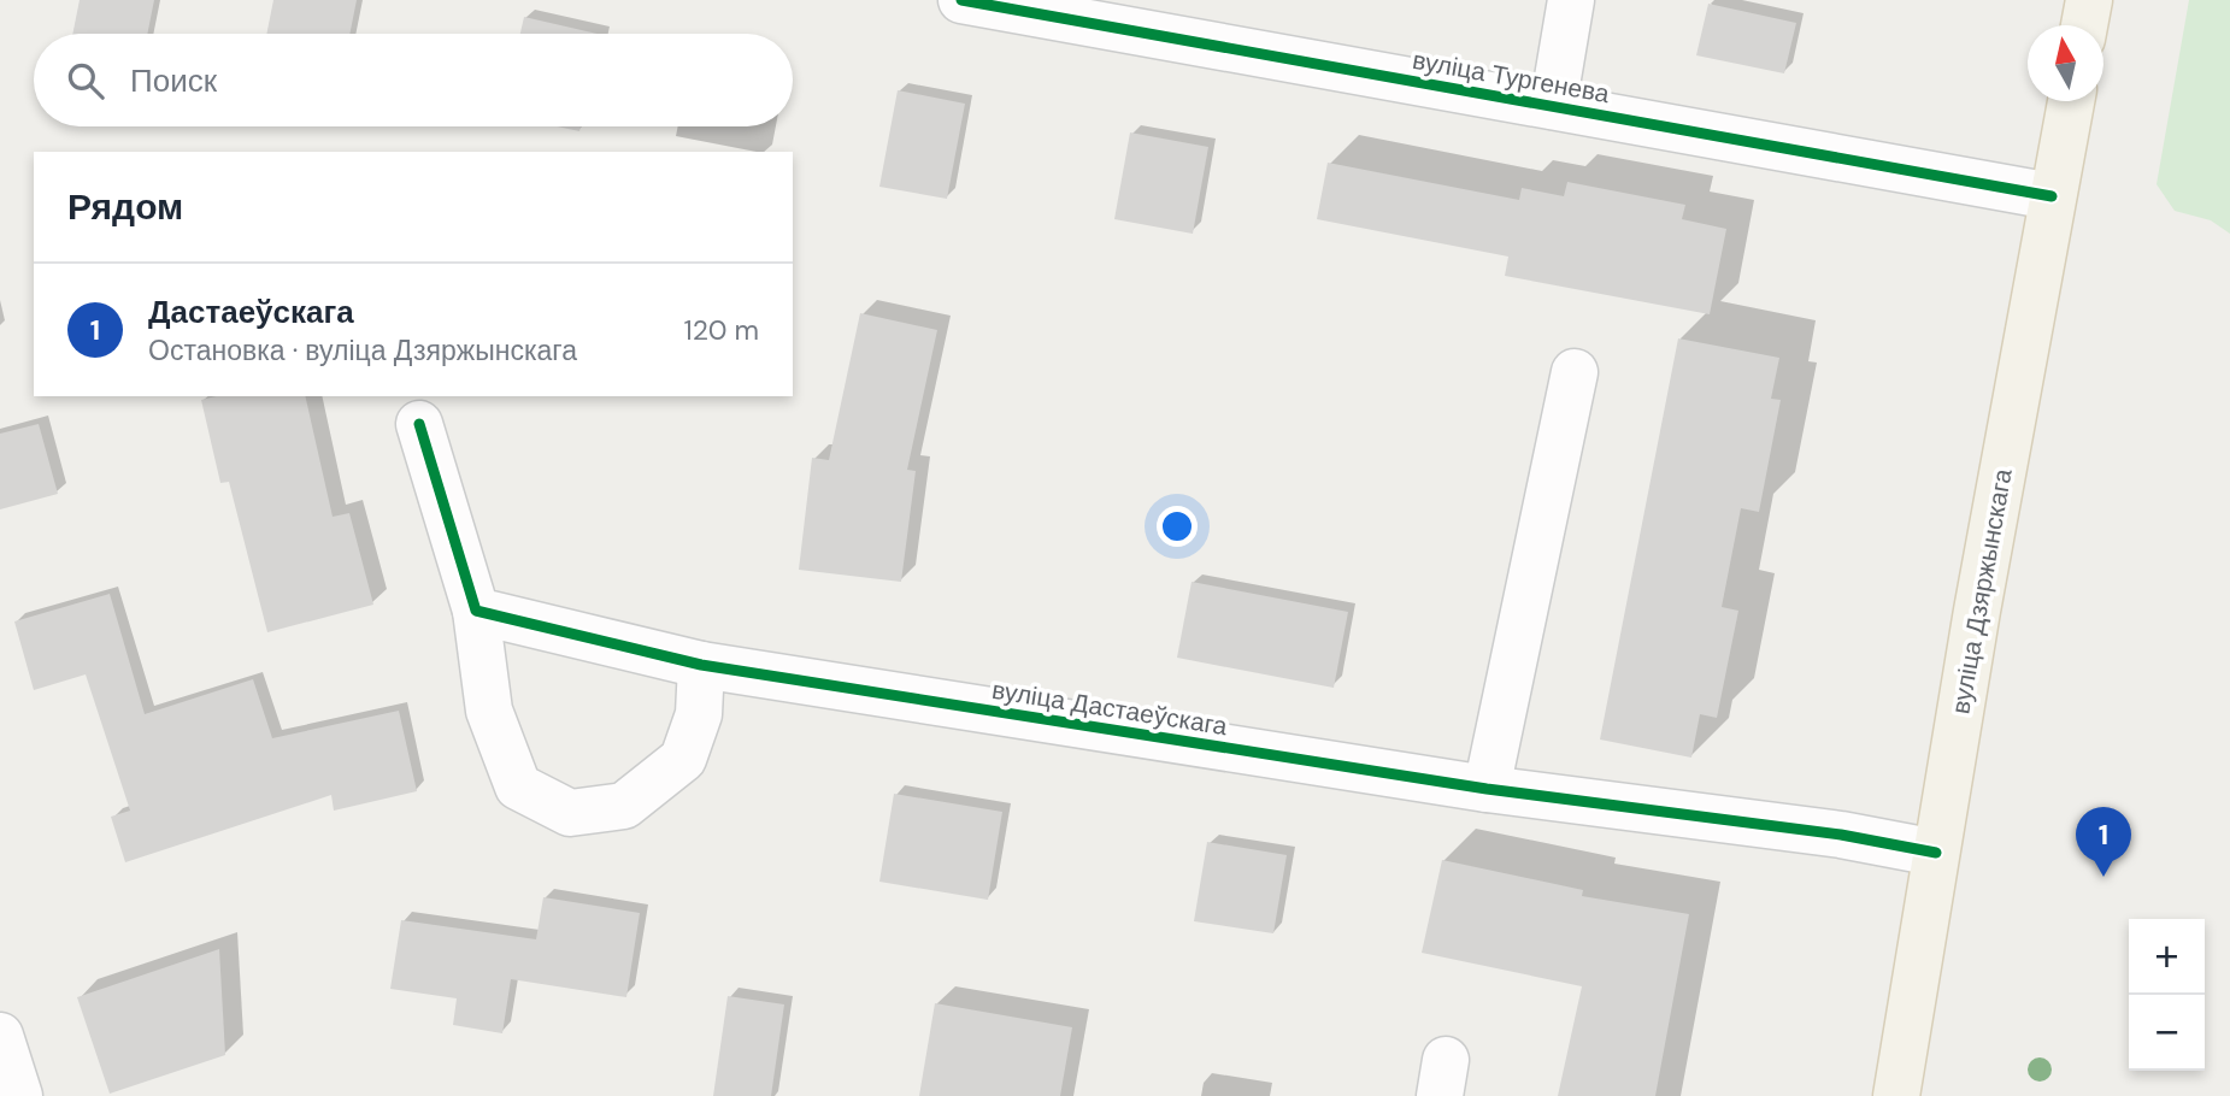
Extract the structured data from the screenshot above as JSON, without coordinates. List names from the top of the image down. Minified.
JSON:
{"streets":{"main road":["вуліца Дзяржынскага"],"street":["вуліца Тургенева","вуліца Дастаеўскага"]},"crossings":[["вуліца Тургенева","вуліца Дзяржынскага"],["вуліца Дзяржынскага","вуліца Дастаеўскага"]],"north":"top","page":{"search":"Поиск","heading":"Рядом","list":[{"mark":"1","name":"Дастаеўскага","note":"Остановка · вуліца Дзяржынскага","value":"120 m"}],"pins":"1","map_buttons":["+","−"]}}
